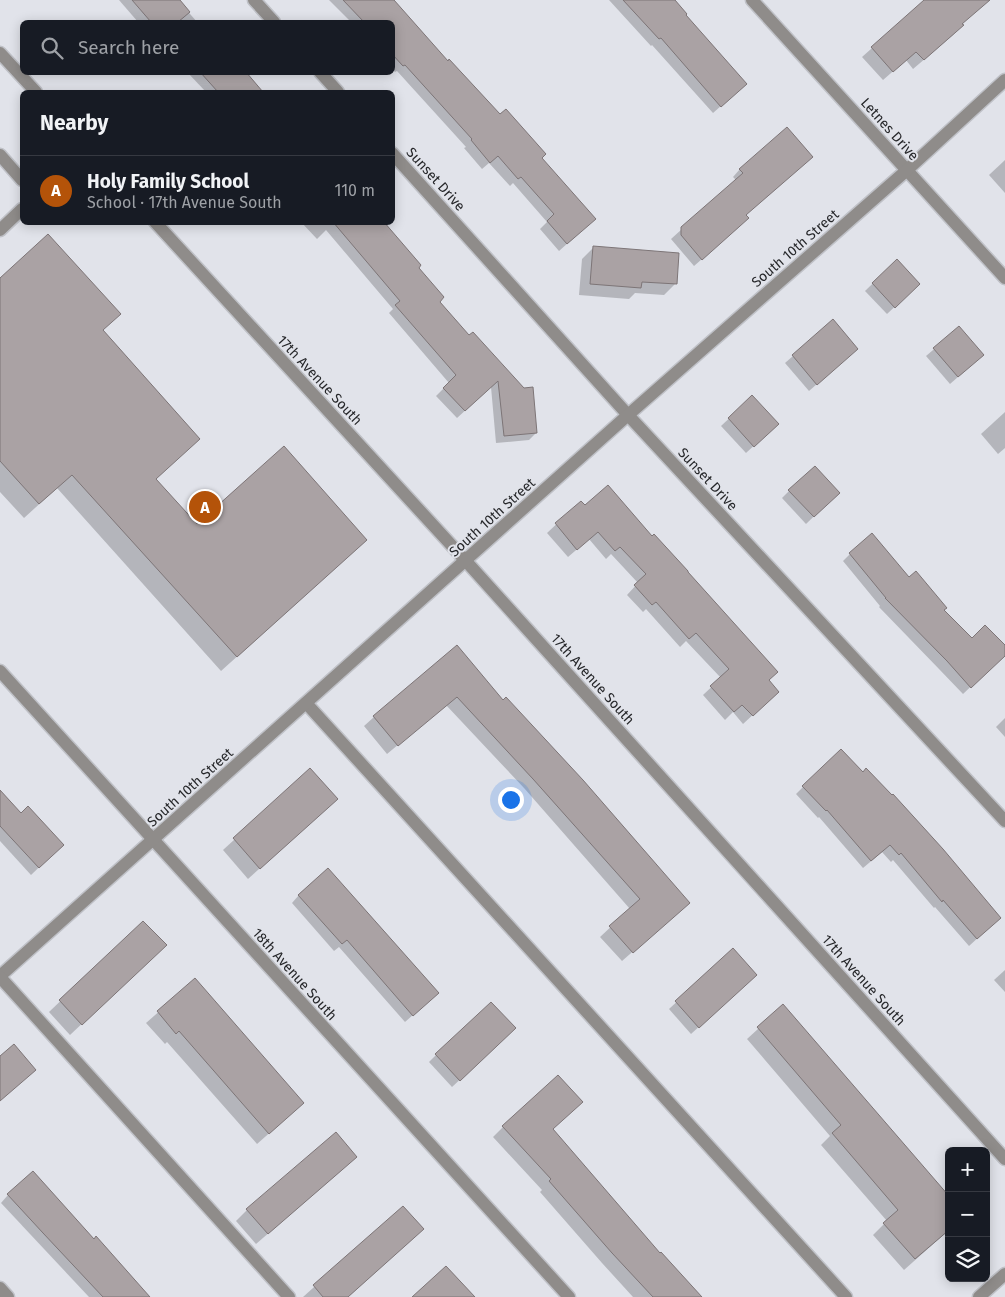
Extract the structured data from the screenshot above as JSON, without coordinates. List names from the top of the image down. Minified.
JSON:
{"streets":{"street":["Letnes Drive","Sunset Drive","South 10th Street","17th Avenue South","18th Avenue South"]},"crossings":[["Letnes Drive","South 10th Street"],["Sunset Drive","South 10th Street"],["South 10th Street","17th Avenue South"],["South 10th Street","18th Avenue South"]],"page":{"search":"Search here","heading":"Nearby","list":[{"mark":"A","name":"Holy Family School","note":"School · 17th Avenue South","value":"110 m"}],"pins":"A","map_buttons":["+","−"]}}
